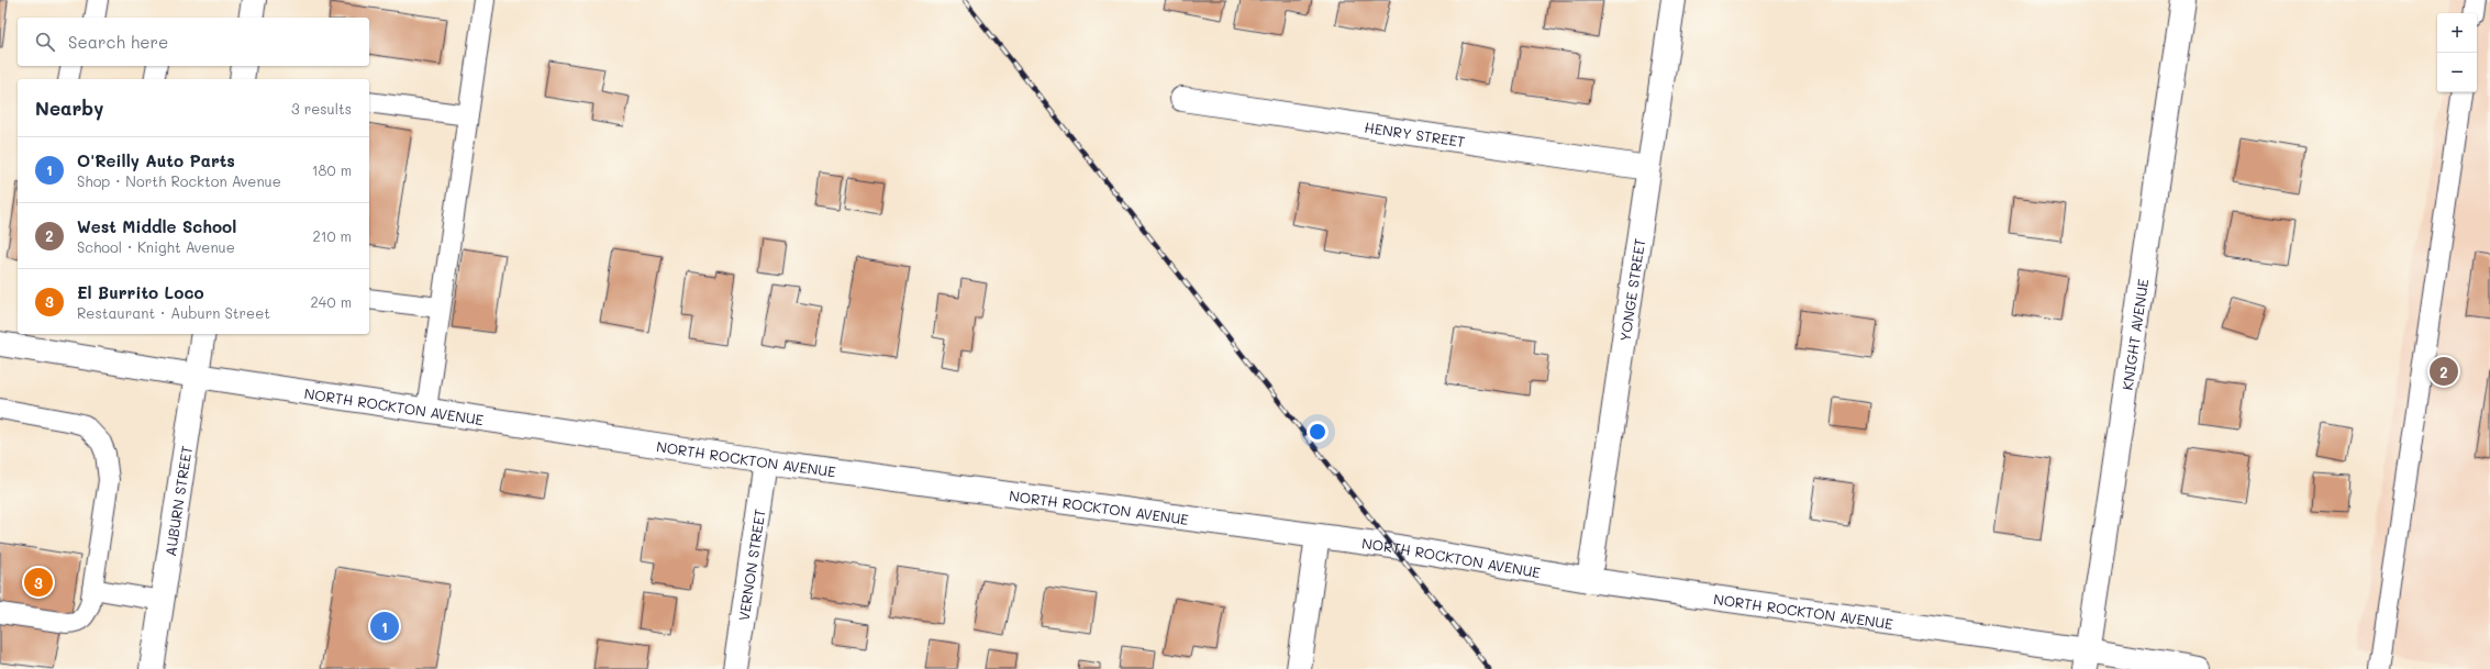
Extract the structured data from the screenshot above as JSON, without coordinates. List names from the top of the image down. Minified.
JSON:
{"streets":{"main road":["HENRY STREET","YONGE STREET","KNIGHT AVENUE","NORTH ROCKTON AVENUE","AUBURN STREET","VERNON STREET"]},"crossings":[["HENRY STREET","YONGE STREET"],["YONGE STREET","NORTH ROCKTON AVENUE"],["KNIGHT AVENUE","NORTH ROCKTON AVENUE"],["NORTH ROCKTON AVENUE","AUBURN STREET"],["NORTH ROCKTON AVENUE","VERNON STREET"]],"page":{"map_buttons":["+","−"],"search":"Search here","heading":["Nearby","3 results"],"list":[{"mark":"1","name":"O'Reilly Auto Parts","note":"Shop · North Rockton Avenue","value":"180 m"},{"mark":"2","name":"West Middle School","note":"School · Knight Avenue","value":"210 m"},{"mark":"3","name":"El Burrito Loco","note":"Restaurant · Auburn Street","value":"240 m"}],"pins":["2","3","1"]}}
